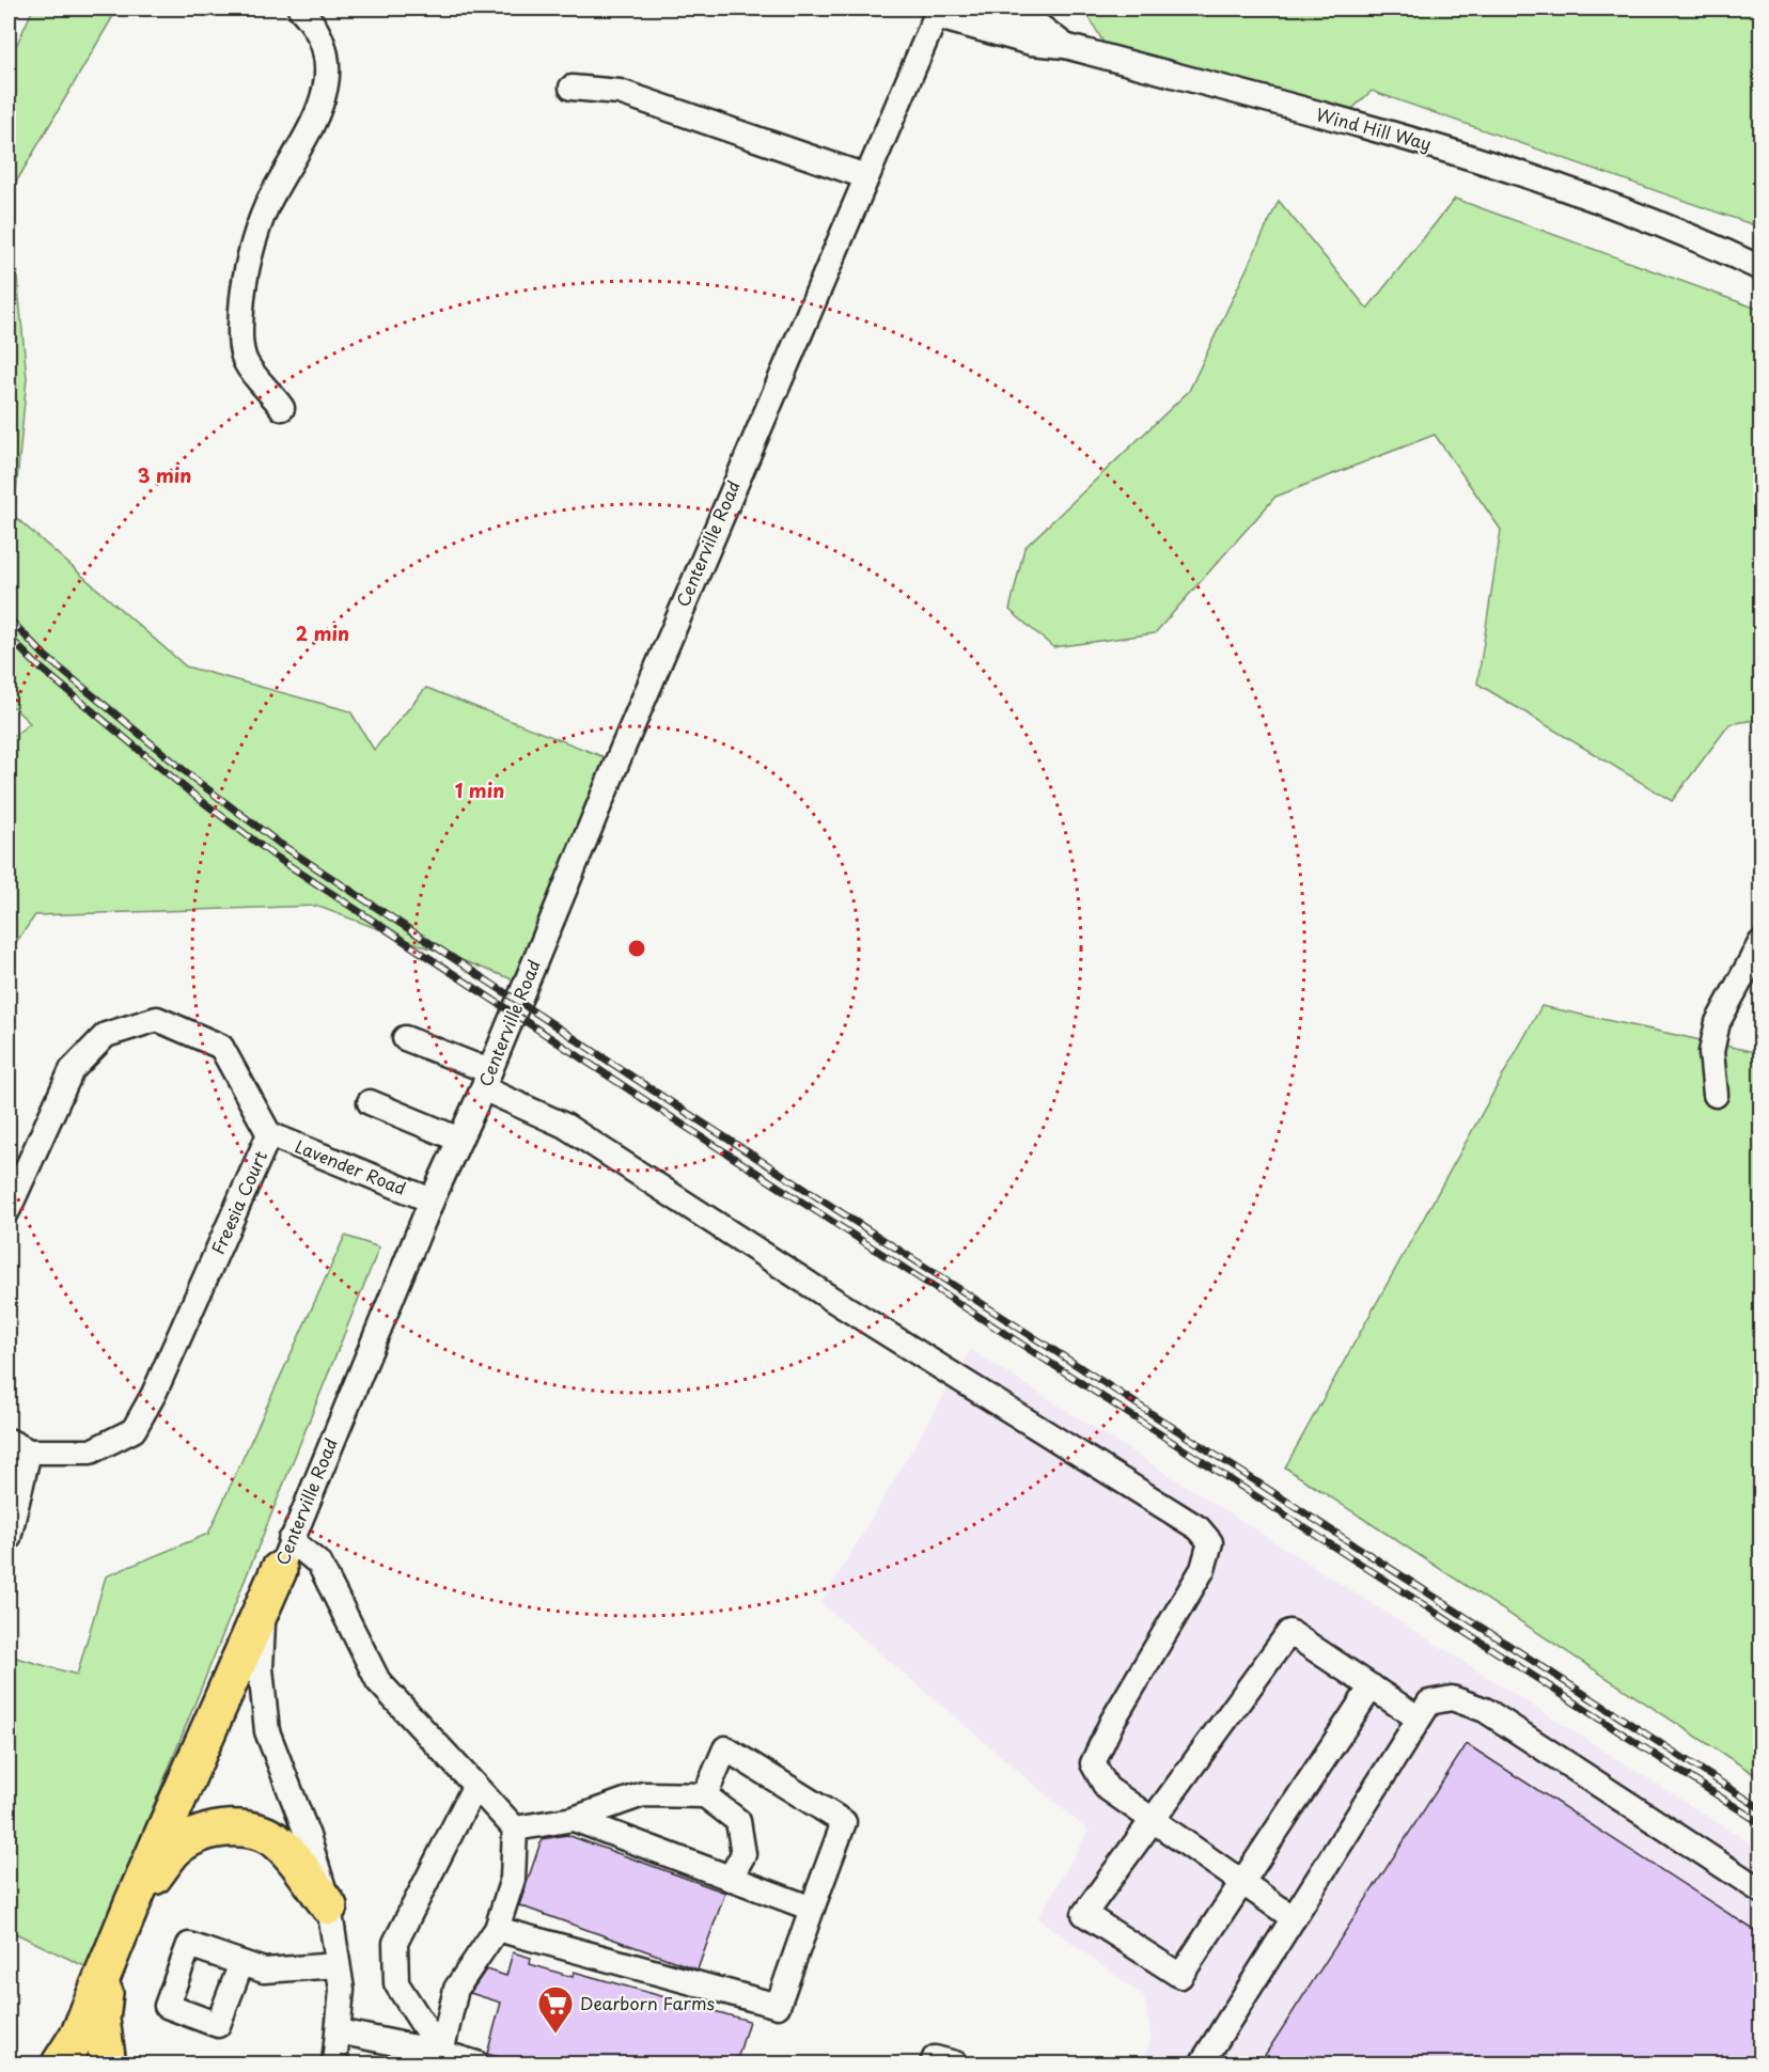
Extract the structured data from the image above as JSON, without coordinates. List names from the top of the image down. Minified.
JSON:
{"streets":{"street":["Wind Hill Way","Centerville Road","Lavender Road","Freesia Court"]},"crossings":[["Centerville Road","Lavender Road"],["Lavender Road","Freesia Court"]],"places":{"supermarket":["Dearborn Farms"]},"rings":["3 min","2 min","1 min"]}
